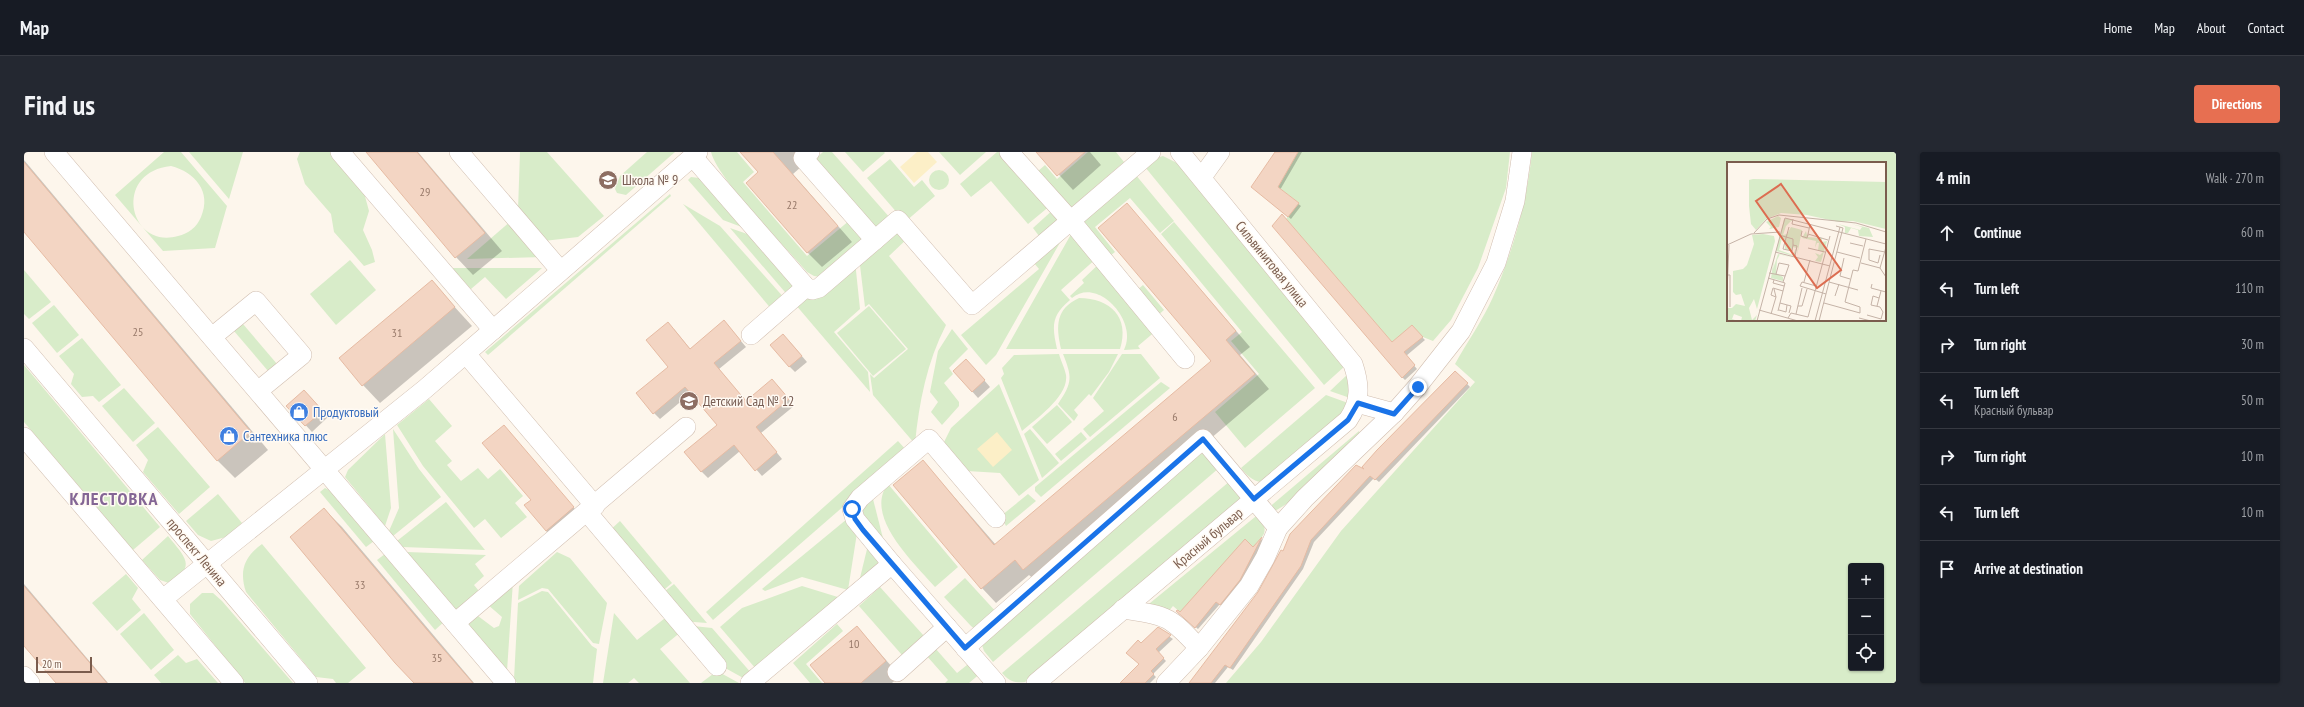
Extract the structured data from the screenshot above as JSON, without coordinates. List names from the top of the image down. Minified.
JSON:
{"streets":{"street":["Сильвинитовая улица","Красный бульвар","проспект Ленина"]},"crossings":[["Сильвинитовая улица","Красный бульвар"]],"districts":["КЛЕСТОВКА"],"places":{"school or university":["Школа № 9","Детский Сад № 12"],"shop":["Продуктовый","Сантехника плюс"]},"house_numbers":["29","22","25","31","6","33","10","35"],"scale_bar":"20 m","page":{"header":"Map","nav":["Home","Map","About","Contact"],"buttons":"Directions","title":"Find us","heading":["4 min","Walk · 270 m"],"list":[["Continue","60 m"],["Turn left","110 m"],["Turn right","30 m"],["Turn left","Красный бульвар","50 m"],["Turn right","10 m"],["Turn left","10 m"],"Arrive at destination"],"map_buttons":["+","−"],"scale":"20 m"}}
